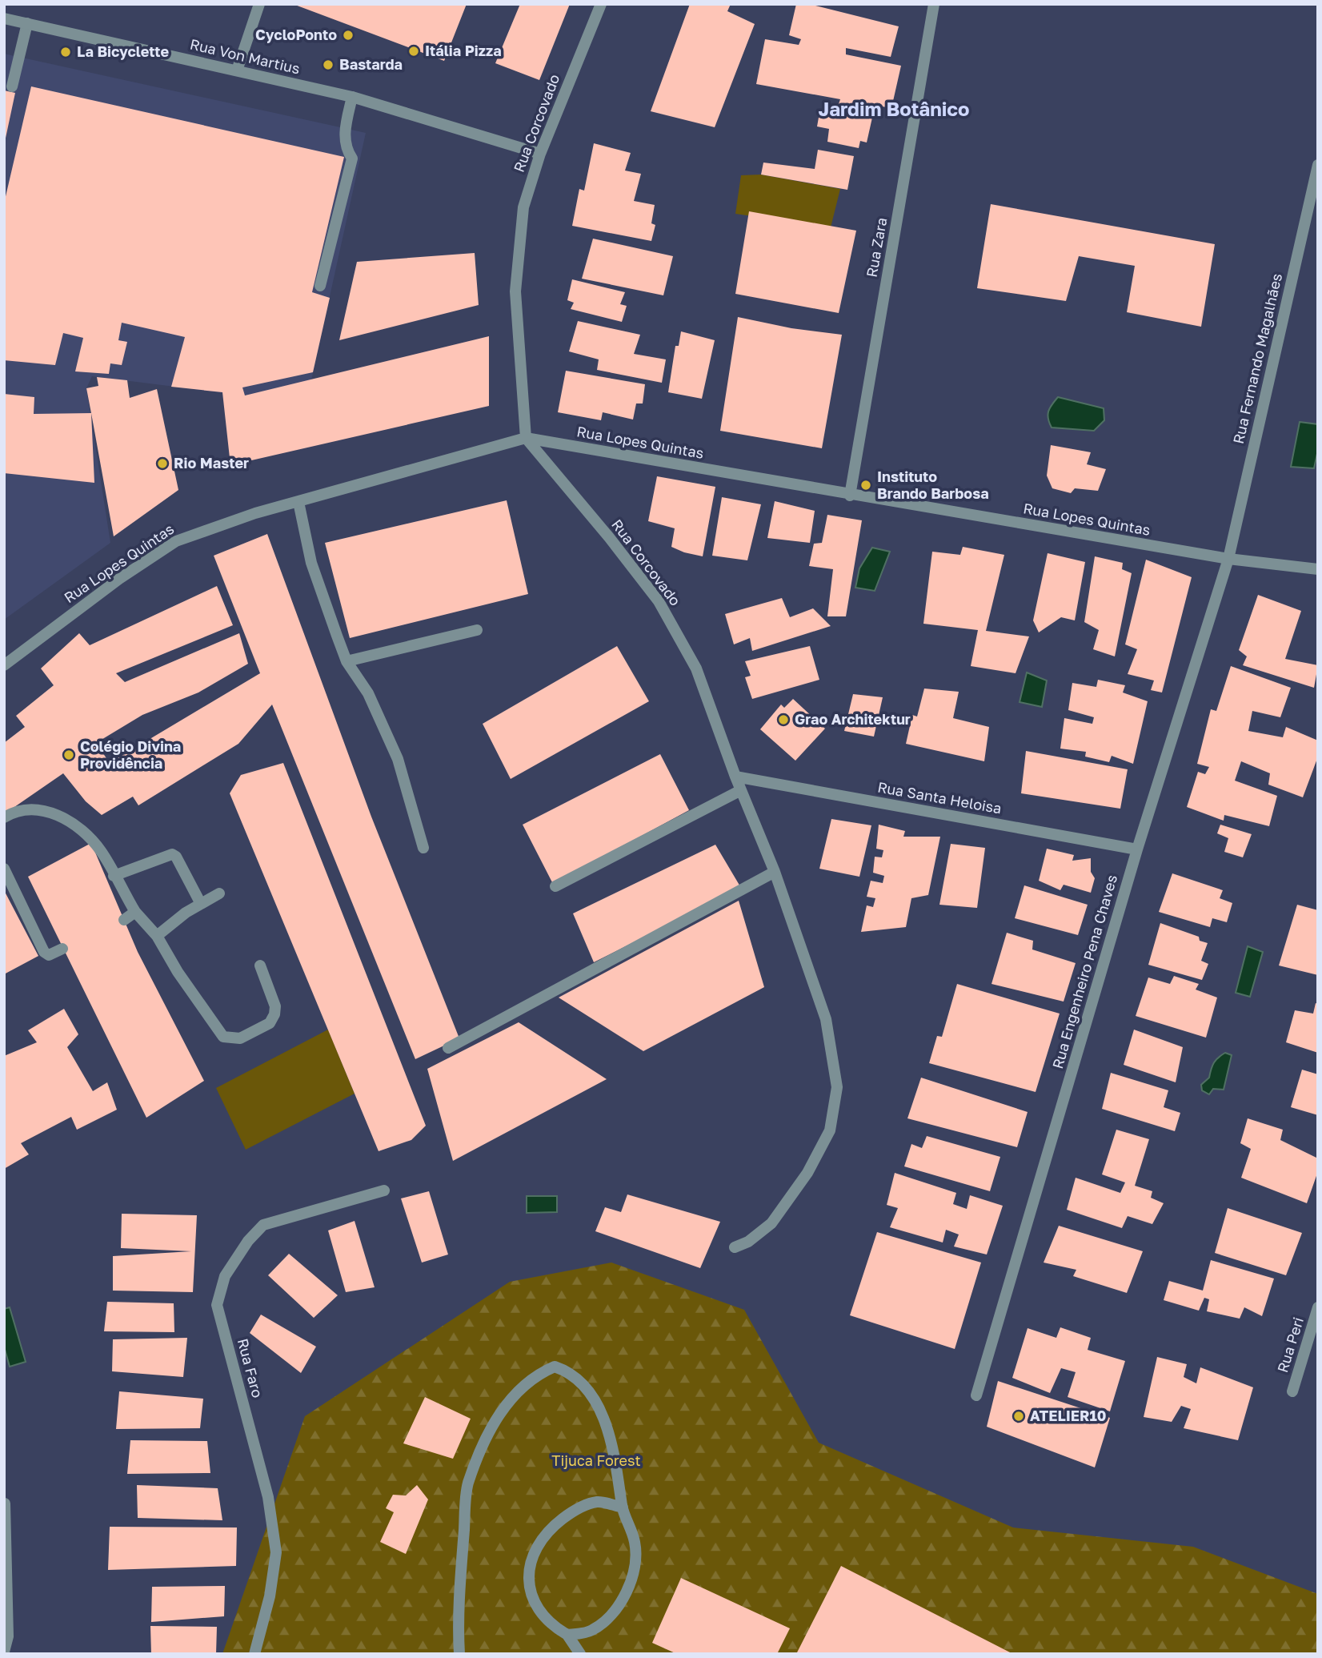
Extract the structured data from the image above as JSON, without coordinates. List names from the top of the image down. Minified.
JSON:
{"streets":{"street":["Rua Von Martius","Rua Corcovado","Rua Zara","Rua Fernando Magalhães","Rua Lopes Quintas","Rua Santa Heloisa","Rua Engenheiro Pena Chaves","Rua Peri","Rua Faro"]},"crossings":[["Rua Von Martius","Rua Corcovado"],["Rua Corcovado","Rua Lopes Quintas"],["Rua Corcovado","Rua Santa Heloisa"],["Rua Zara","Rua Lopes Quintas"],["Rua Fernando Magalhães","Rua Lopes Quintas"],["Rua Fernando Magalhães","Rua Engenheiro Pena Chaves"],["Rua Lopes Quintas","Rua Engenheiro Pena Chaves"],["Rua Santa Heloisa","Rua Engenheiro Pena Chaves"]],"districts":["Jardim Botânico"],"parks":["Tijuca Forest"],"places":["CycloPonto","Itália Pizza","La Bicyclette","Bastarda","Rio Master","Instituto Brando Barbosa","Grao Architektur","Colégio Divina Providência","ATELIER10"]}
